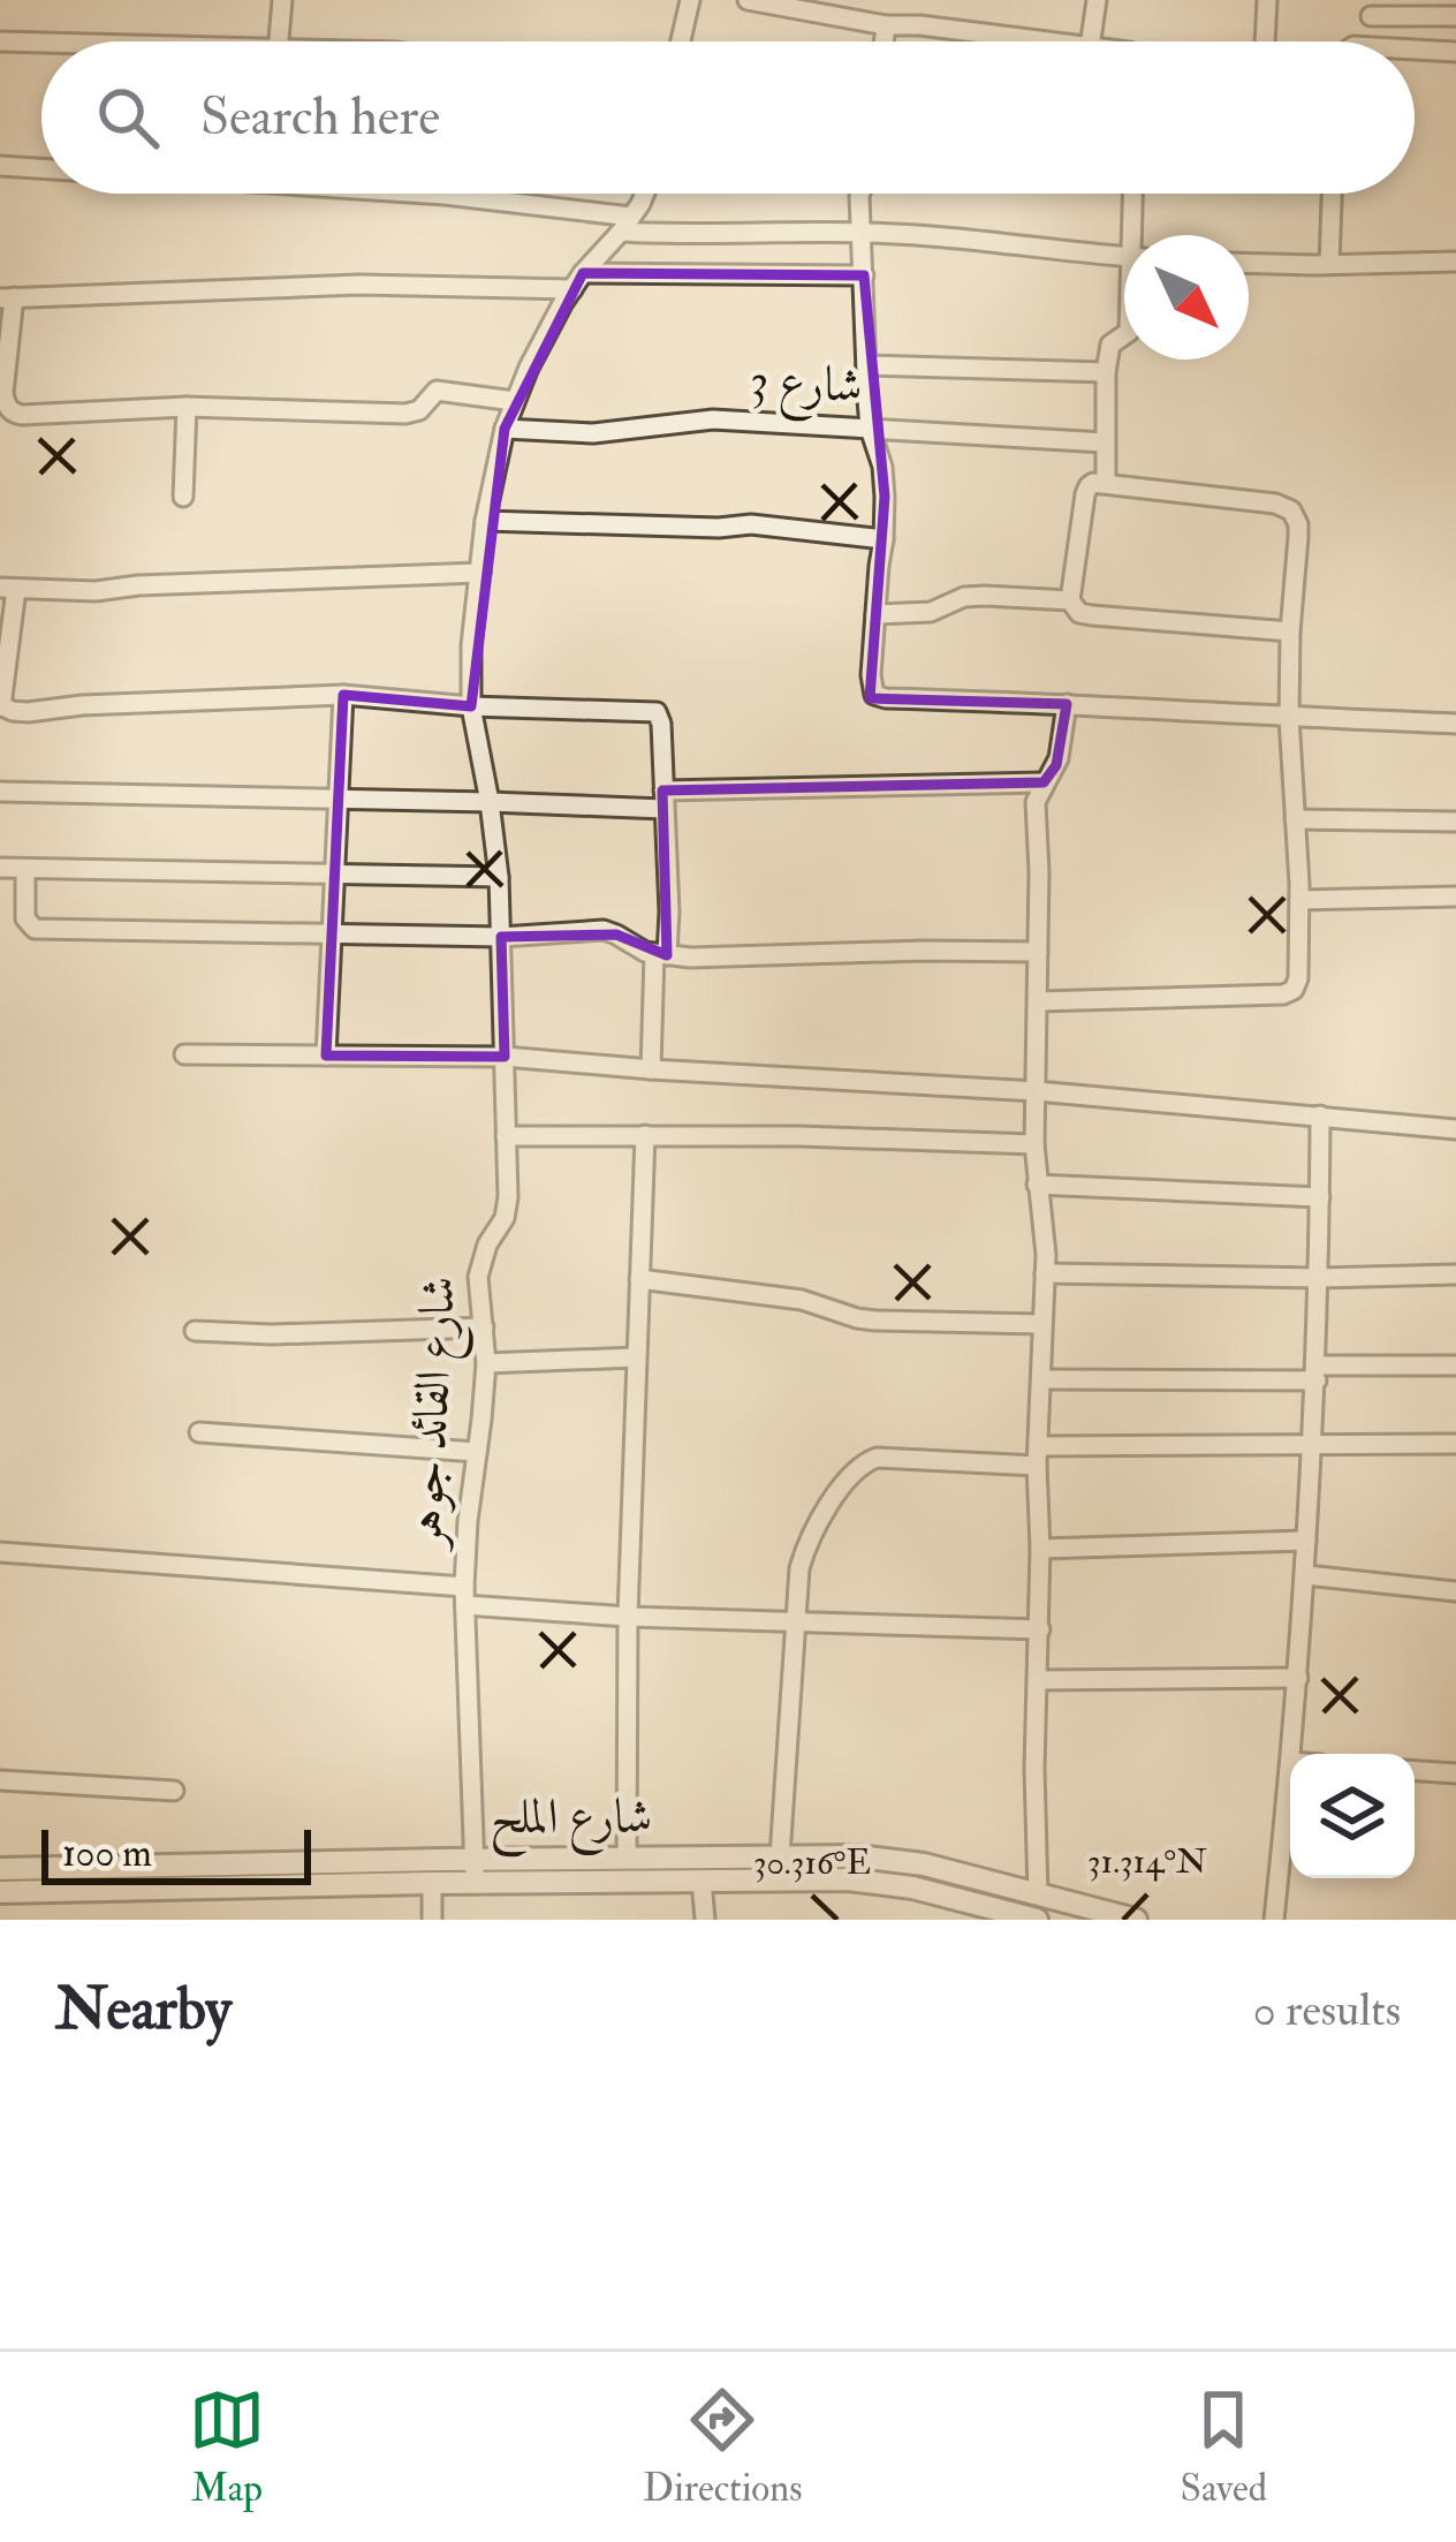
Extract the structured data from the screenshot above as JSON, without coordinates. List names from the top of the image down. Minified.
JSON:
{"streets":{"street":["شارع 3","شارع القائد جوهر","شارع الملح"]},"crossings":[["شارع 3","شارع القائد جوهر"],["شارع القائد جوهر","شارع الملح"]],"scale_bar":"100 m","north":"bottom right","page":{"search":"Search here","scale":"100 m","heading":["Nearby","0 results"],"nav":["Map","Directions","Saved"]},"coordinates":["31.314°N","30.316°E"]}
